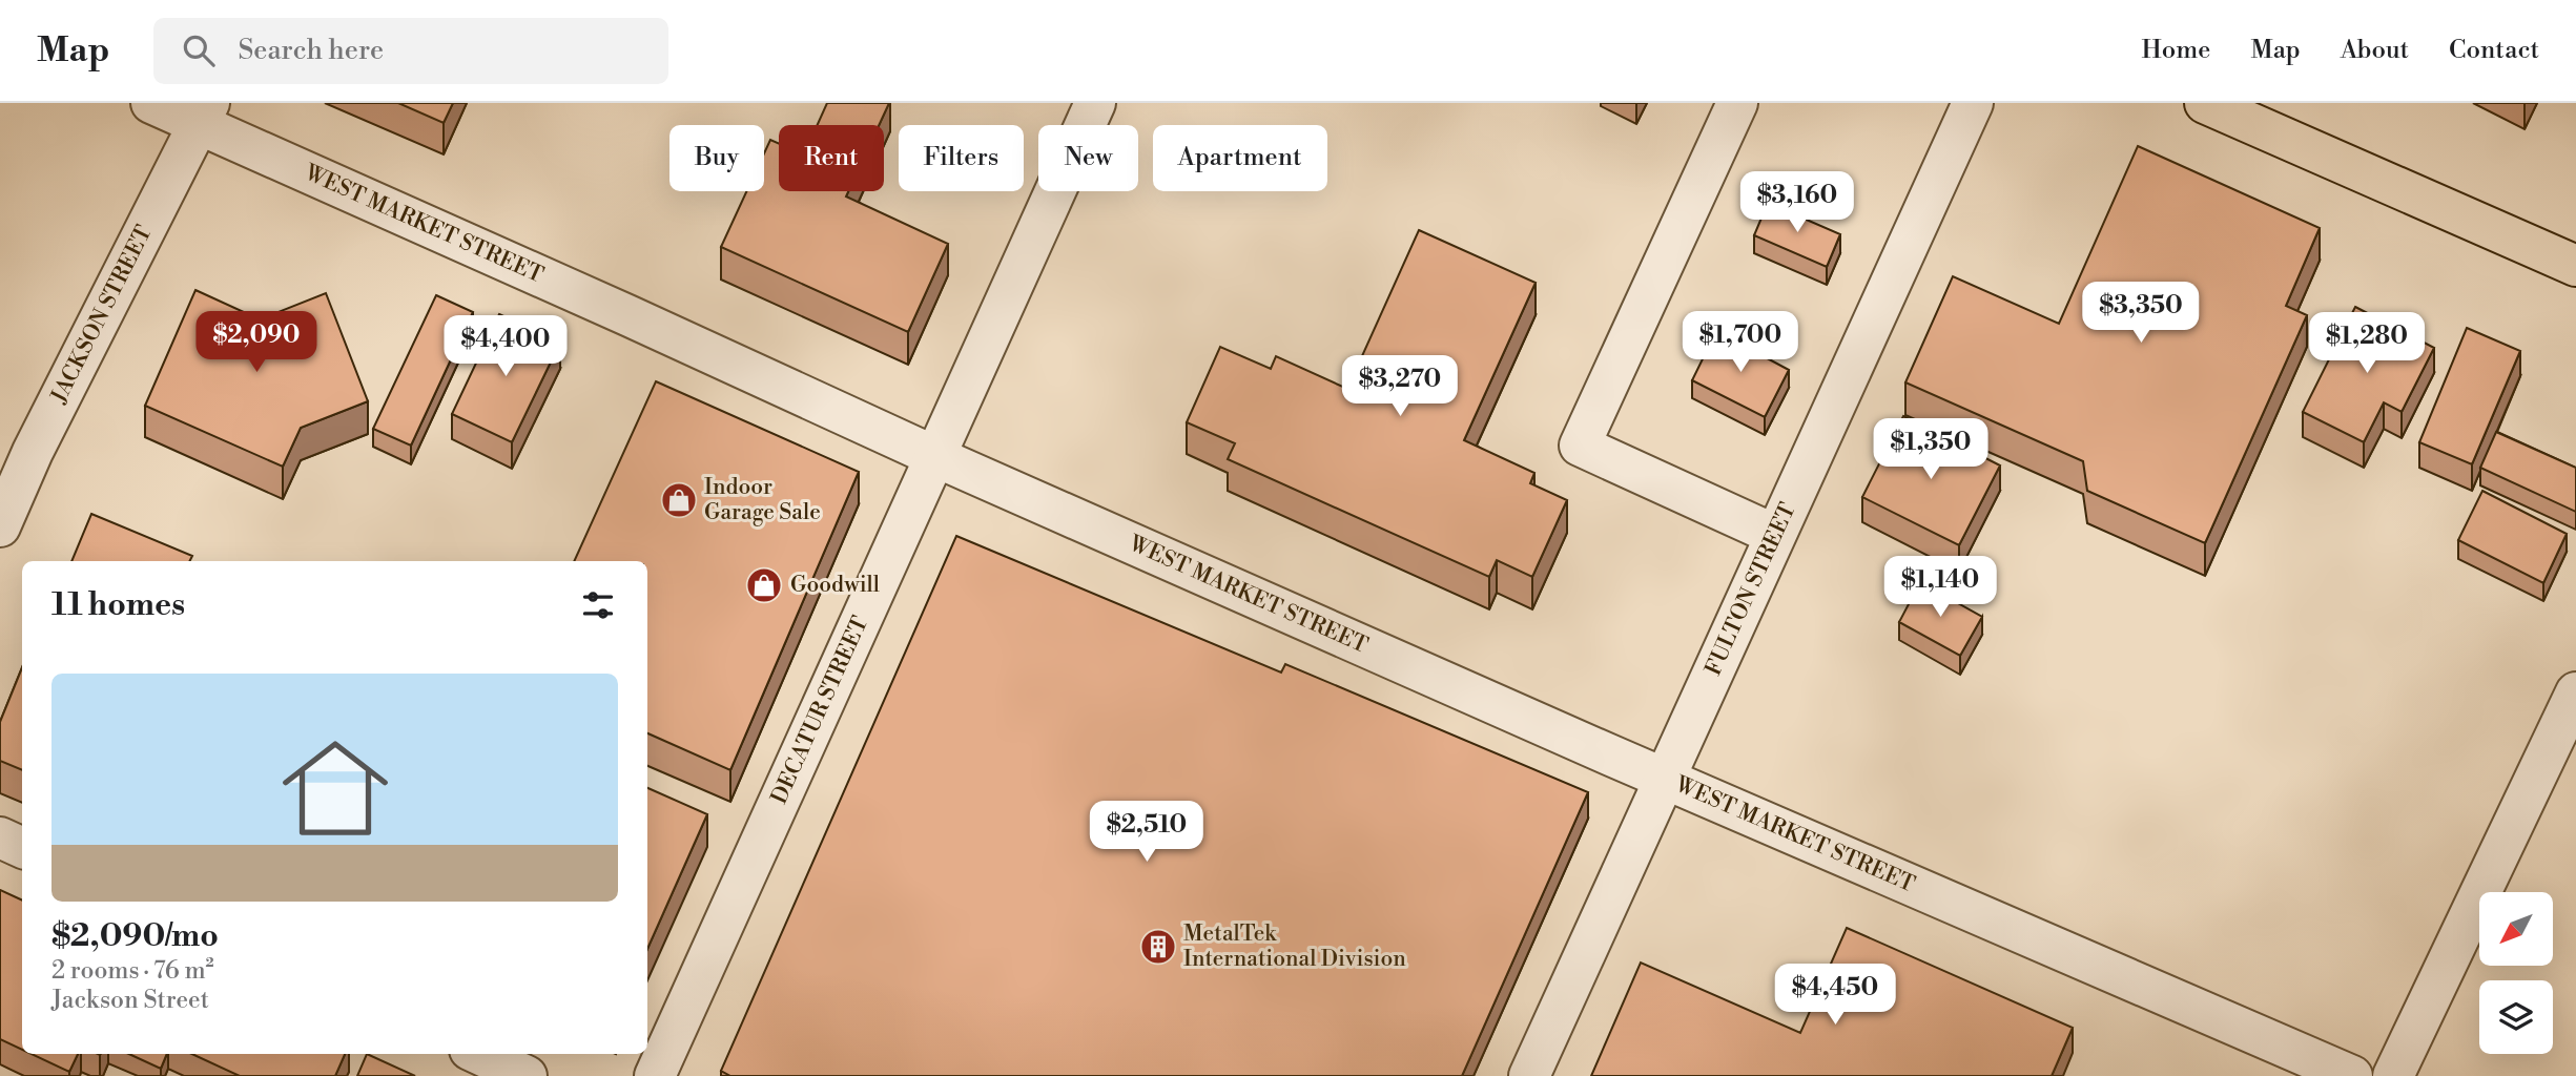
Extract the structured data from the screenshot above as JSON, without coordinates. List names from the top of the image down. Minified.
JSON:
{"streets":{"street":["WEST MARKET STREET","JACKSON STREET","FULTON STREET","DECATUR STREET"]},"crossings":[["WEST MARKET STREET","JACKSON STREET"],["WEST MARKET STREET","FULTON STREET"],["WEST MARKET STREET","DECATUR STREET"]],"places":{"shop":["Indoor Garage Sale","Goodwill"],"building":["MetalTek International Division"]},"north":"bottom left","page":{"header":"Map","search":"Search here","nav":["Home","Map","About","Contact"],"chip":["Buy","Rent","Filters","New","Apartment"],"price":["$3,160","$3,350","$2,090","$1,700","$1,280","$4,400","$3,270","$1,350","$1,140","$2,510","$4,450"],"heading":"11 homes","list":[{"name":"$2,090/mo","note":"2 rooms · 76 m² · Jackson Street"}]}}
